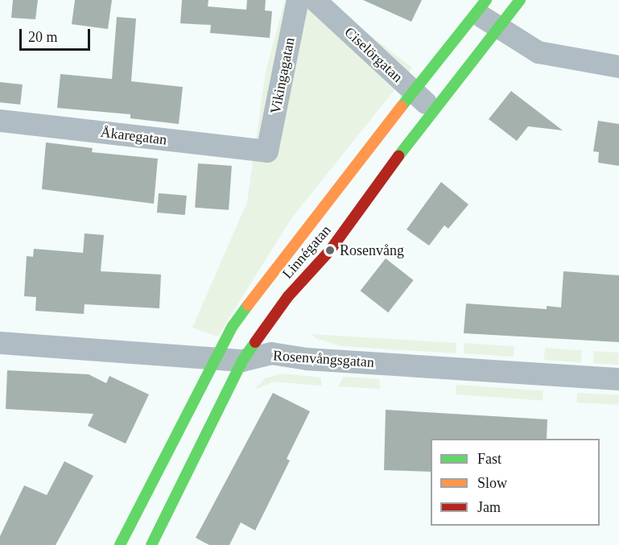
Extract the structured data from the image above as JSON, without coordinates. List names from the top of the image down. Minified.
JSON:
{"streets":{"street":["Ciselörgatan","Vikingagatan","Åkaregatan","Linnégatan","Rosenvångsgatan"]},"crossings":[["Ciselörgatan","Linnégatan"],["Vikingagatan","Åkaregatan"],["Linnégatan","Rosenvångsgatan"]],"places":["Rosenvång"],"legend":["Fast","Slow","Jam"],"scale_bar":"20 m"}
